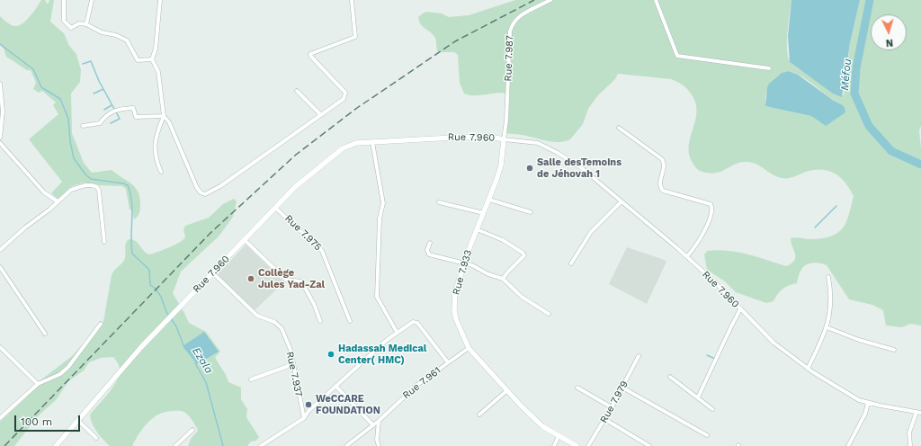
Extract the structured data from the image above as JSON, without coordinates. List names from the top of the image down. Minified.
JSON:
{"streets":{"street":["Rue 7.987","Rue 7.960","Rue 7.975","Rue 7.933","Rue 7.937","Rue 7.961","Rue 7.979"]},"crossings":[["Rue 7.987","Rue 7.960"],["Rue 7.987","Rue 7.933"],["Rue 7.960","Rue 7.975"],["Rue 7.960","Rue 7.933"],["Rue 7.960","Rue 7.937"],["Rue 7.933","Rue 7.961"],["Rue 7.937","Rue 7.961"]],"water":["Méfou","Ezala"],"places":["Salle desTemoins de Jéhovah 1","Collège Jules Yad-Zal","Hadassah Medical Center( HMC)","WeCCARE FOUNDATION"],"scale_bar":"100 m","north":"bottom"}
